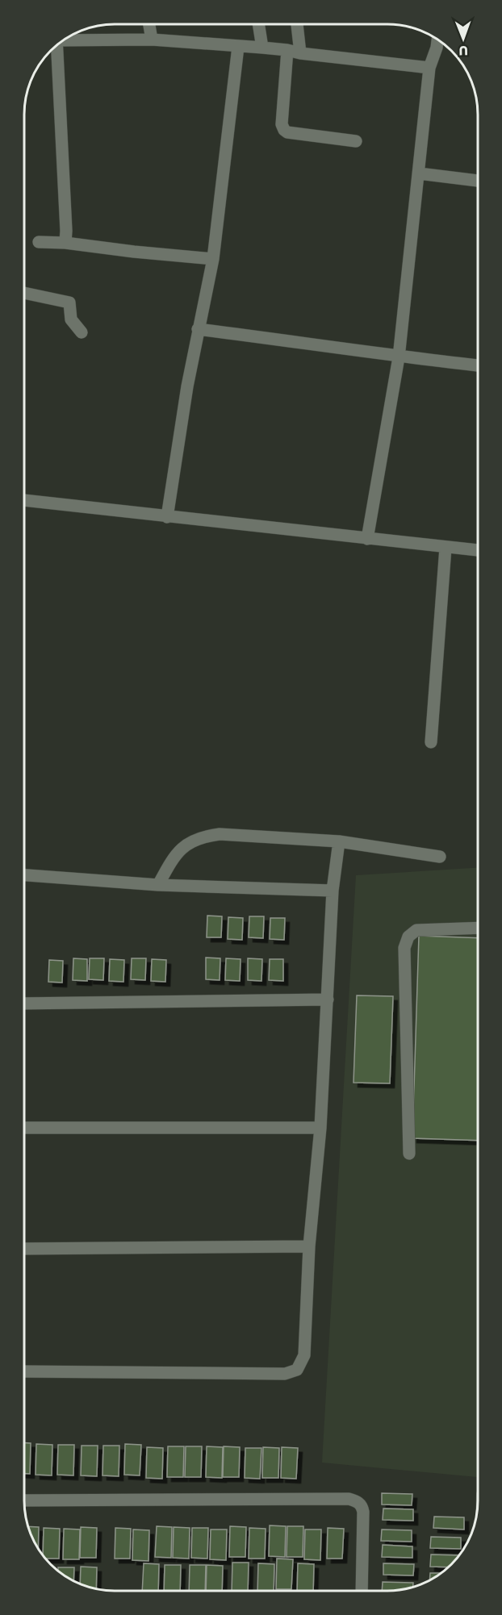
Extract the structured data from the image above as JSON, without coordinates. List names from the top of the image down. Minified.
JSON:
{"north":"bottom"}
